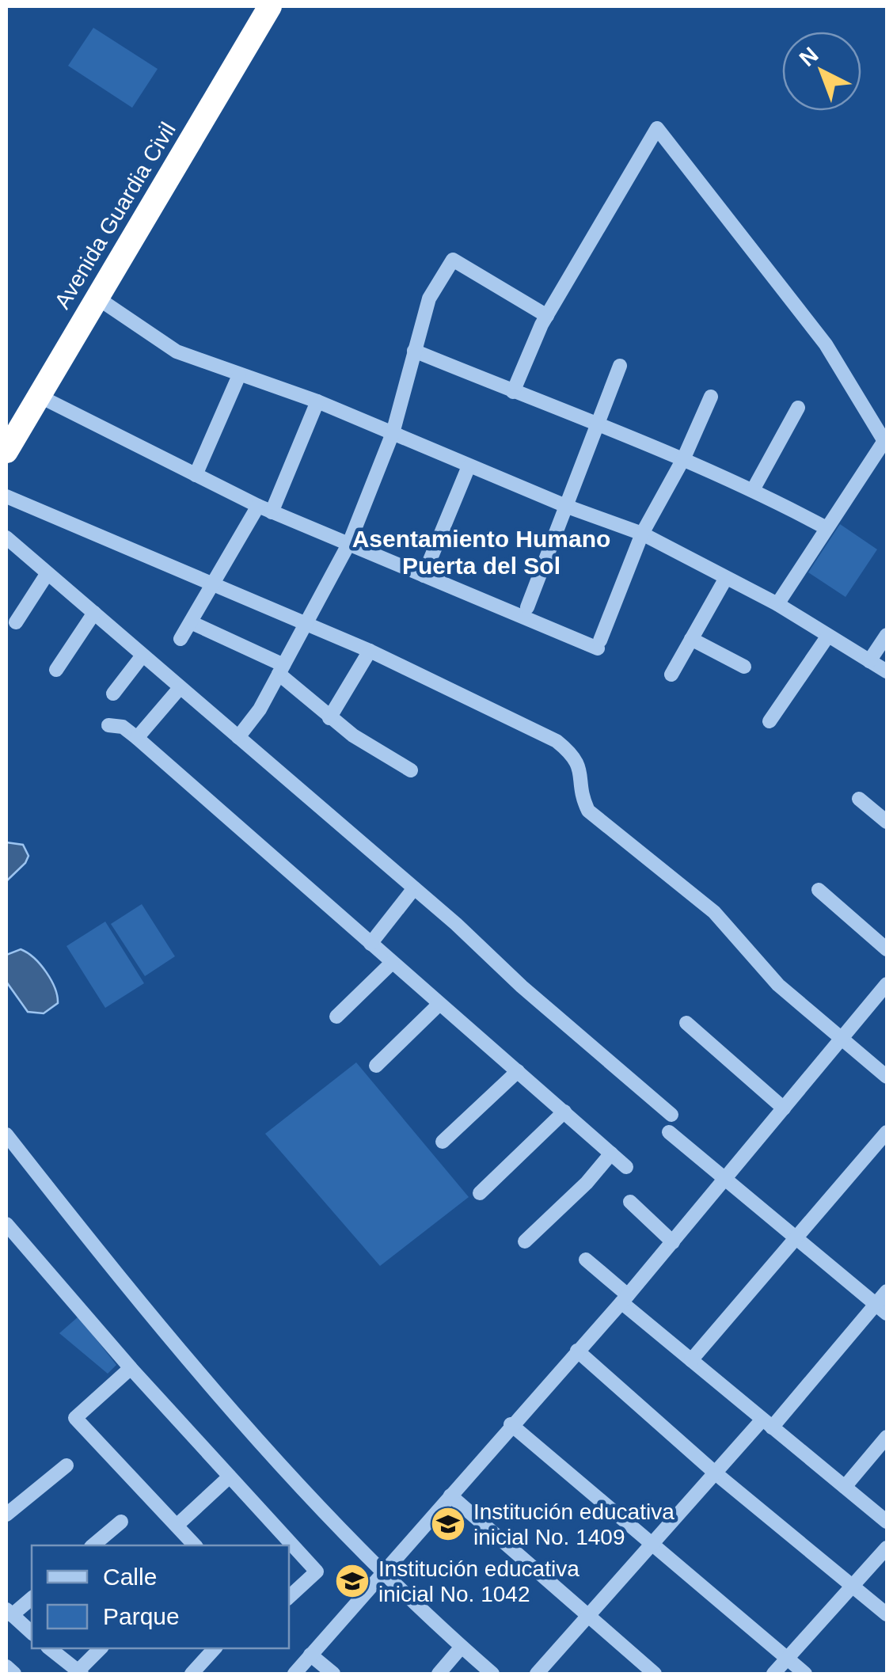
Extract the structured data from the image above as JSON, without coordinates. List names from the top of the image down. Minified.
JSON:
{"streets":{"highway":["Avenida Guardia Civil"]},"districts":["Asentamiento Humano Puerta del Sol"],"places":{"school or university":["Institución educativa inicial No. 1409","Institución educativa inicial No. 1042"]},"legend":["Calle","Parque"],"north":"top left"}
